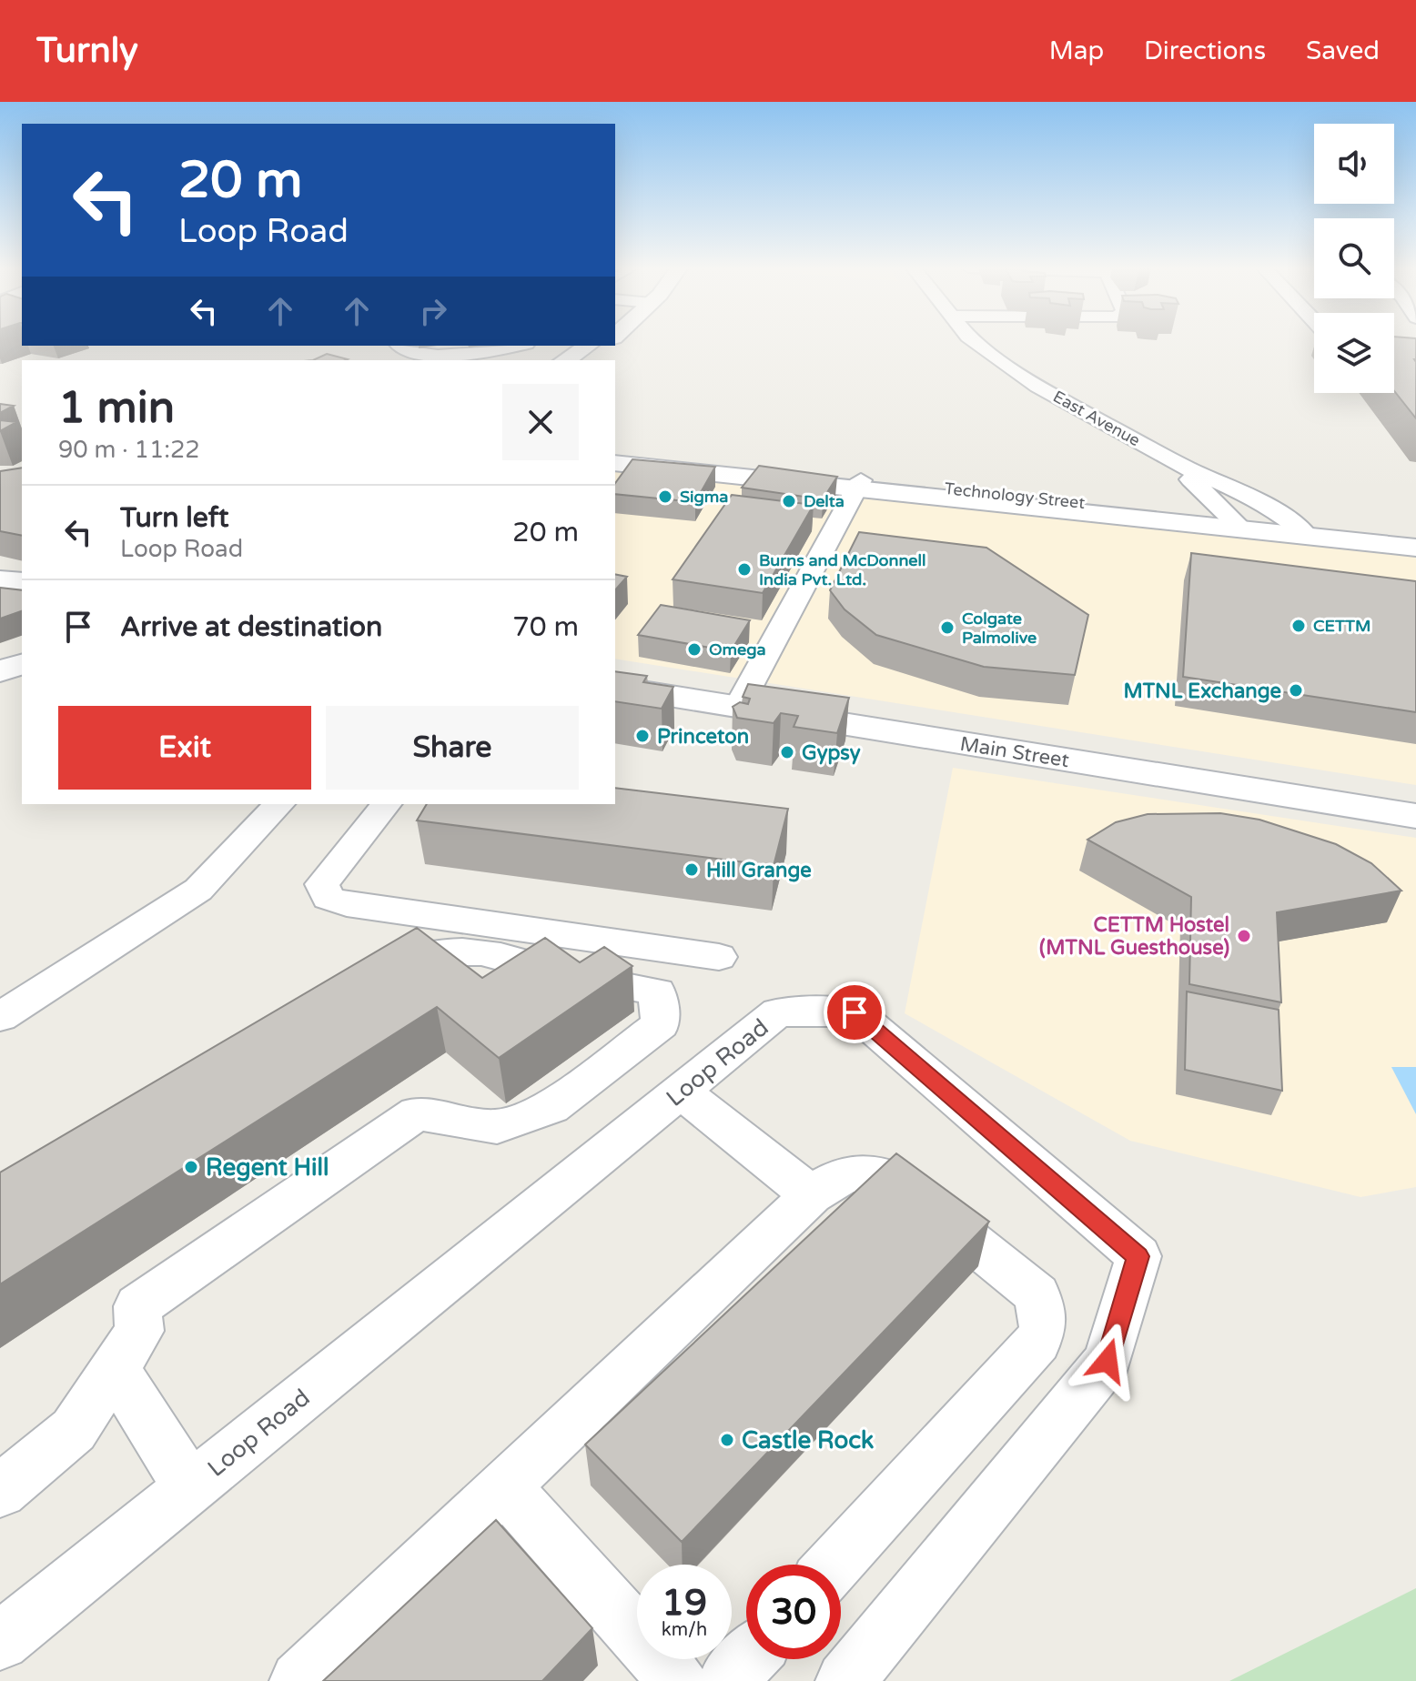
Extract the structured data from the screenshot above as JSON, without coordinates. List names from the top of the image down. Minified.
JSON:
{"streets":{"main road":["Main Street"],"street":["East Avenue","Loop Road"]},"places":["Sigma","Delta","Burns and McDonnell India Pvt. Ltd.","CETTM","Colgate Palmolive","Omega","MTNL Exchange","Princeton","Gypsy","Hill Grange","CETTM Hostel (MTNL Guesthouse)","Regent Hill","Castle Rock"],"page":{"header":"Turnly","nav":["Map","Directions","Saved"],"turn":["20 m","Loop Road"],"heading":["1 min","90 m · 11:22"],"list":[{"name":"Turn left","note":"Loop Road","value":"20 m"},{"name":"Arrive at destination","value":"70 m"}],"buttons":["Exit","Share"],"speed":"19 km/h","limit":"30"}}
